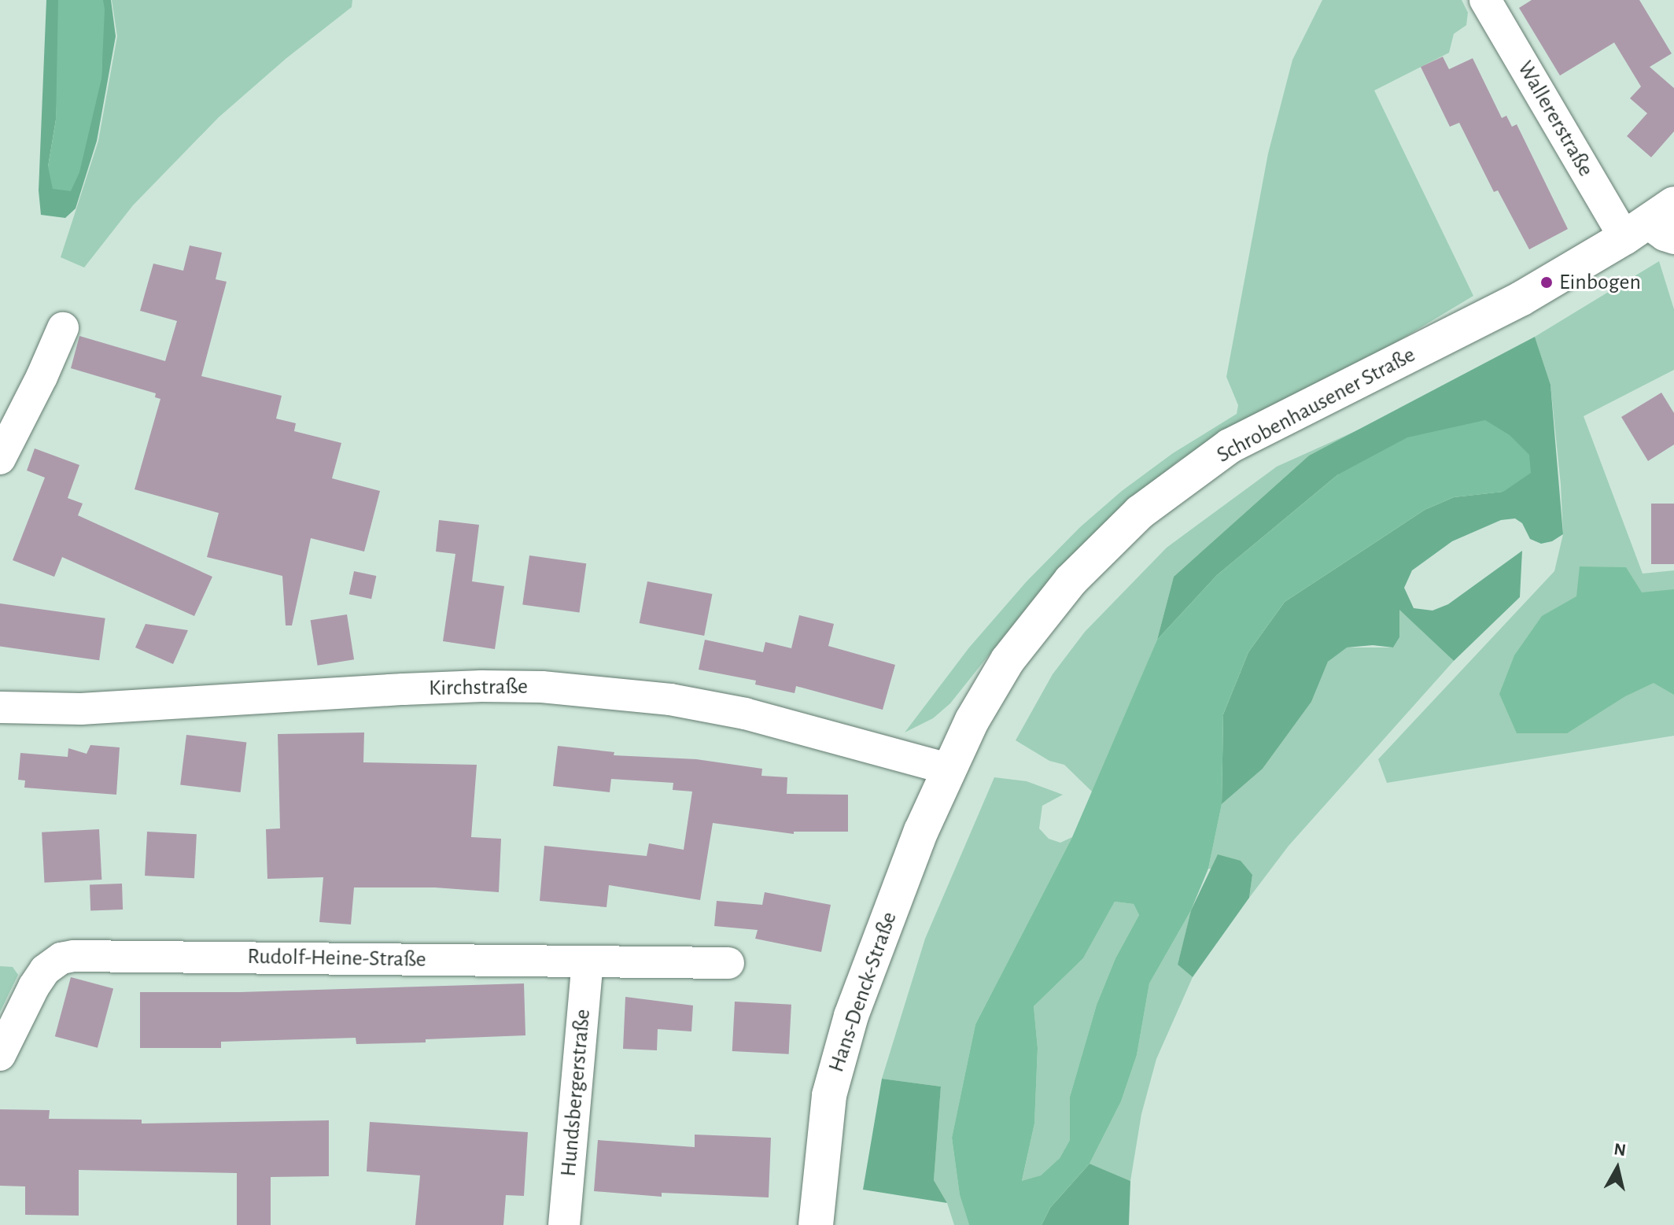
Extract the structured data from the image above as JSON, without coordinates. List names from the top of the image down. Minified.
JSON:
{"streets":{"street":["Wallererstraße","Schrobenhausener Straße","Kirchstraße","Rudolf-Heine-Straße","Hans-Denck-Straße","Hundsbergerstraße"]},"crossings":[["Wallererstraße","Schrobenhausener Straße"],["Schrobenhausener Straße","Kirchstraße"],["Schrobenhausener Straße","Hans-Denck-Straße"],["Kirchstraße","Hans-Denck-Straße"],["Rudolf-Heine-Straße","Hundsbergerstraße"]],"places":["Einbogen"],"north":"top"}
